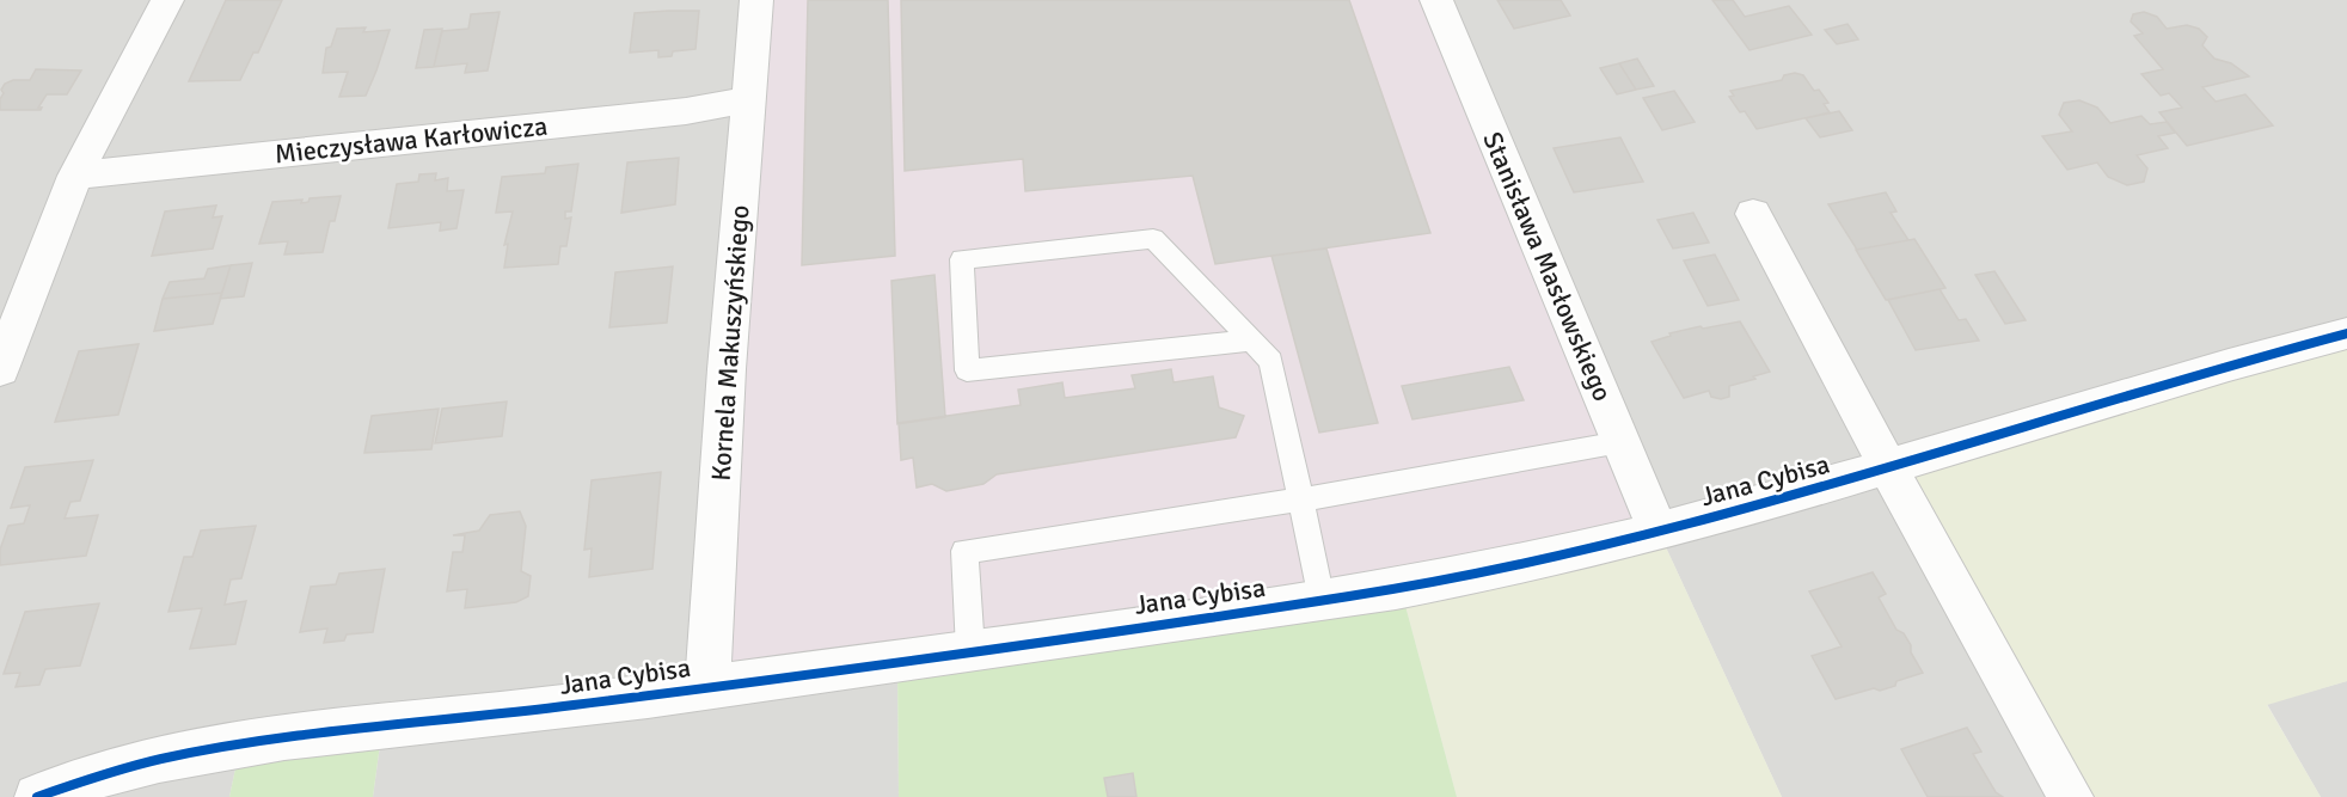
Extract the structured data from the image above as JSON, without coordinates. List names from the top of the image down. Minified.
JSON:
{"streets":{"street":["Mieczysława Karłowicza","Stanisława Masłowskiego","Kornela Makuszyńskiego","Jana Cybisa"]},"crossings":[["Mieczysława Karłowicza","Kornela Makuszyńskiego"],["Stanisława Masłowskiego","Jana Cybisa"],["Kornela Makuszyńskiego","Jana Cybisa"]]}
